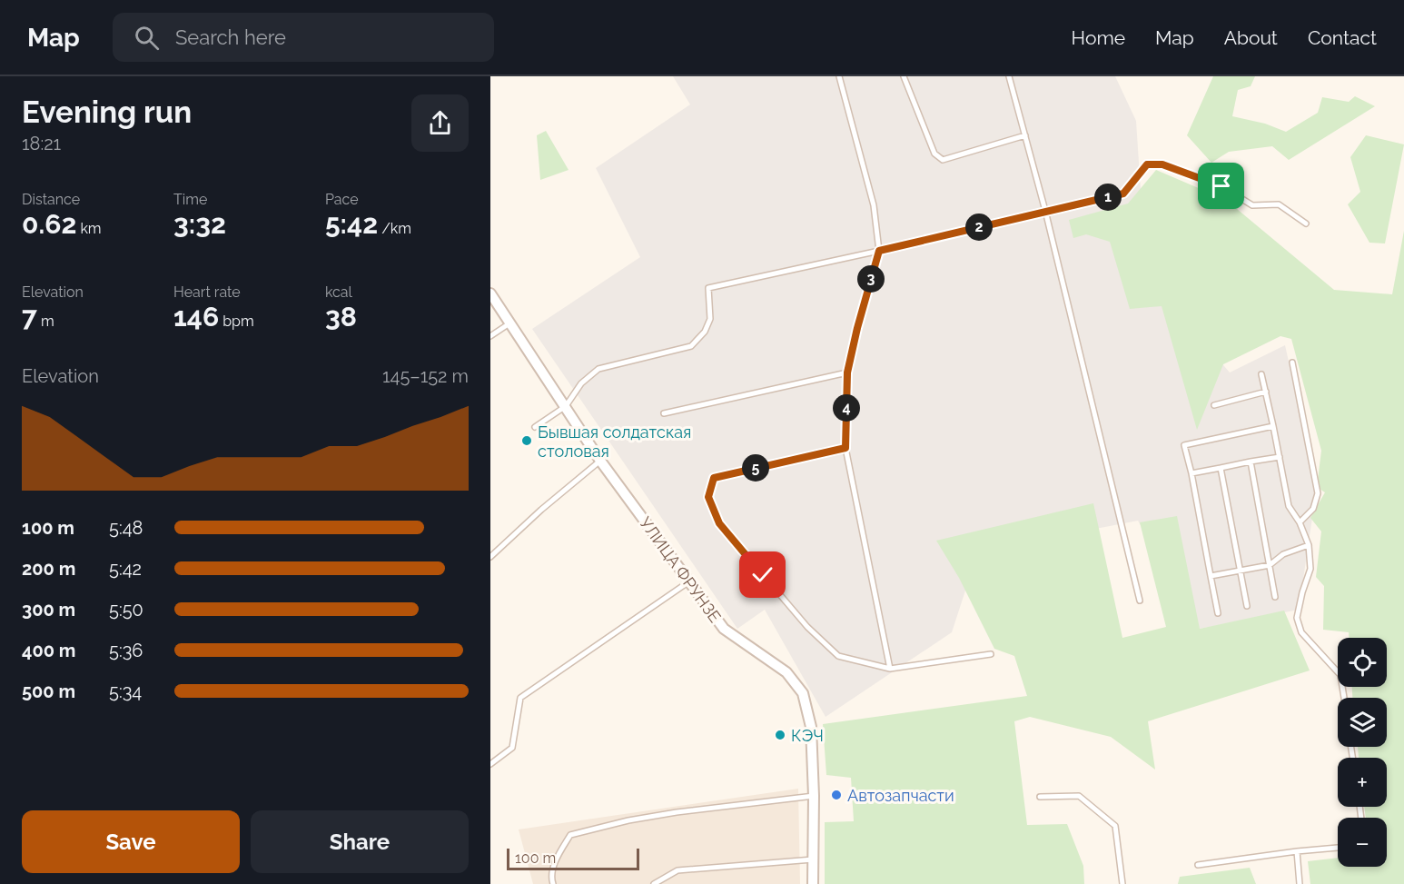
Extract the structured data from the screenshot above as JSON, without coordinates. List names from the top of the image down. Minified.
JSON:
{"streets":{"street":["УЛИЦА ФРУНЗЕ"]},"places":["Бывшая солдатская столовая","КЭЧ","Автозапчасти"],"scale_bar":"100 m","page":{"header":"Map","search":"Search here","nav":["Home","Map","About","Contact"],"heading":["Evening run","18:21"],"stats":[["Distance","0.62 km"],["Time","3:32"],["Pace","5:42 /km"],["Elevation","7 m"],["Heart rate","146 bpm"],["kcal","38"]],"pins":["1","2","3","4","5"],"chart":["Elevation","145–152 m"],"list":[{"name":"100 m","note":"5:48"},{"name":"200 m","note":"5:42"},{"name":"300 m","note":"5:50"},{"name":"400 m","note":"5:36"},{"name":"500 m","note":"5:34"}],"map_buttons":["+","−"],"buttons":["Save","Share"],"scale":"100 m"}}
